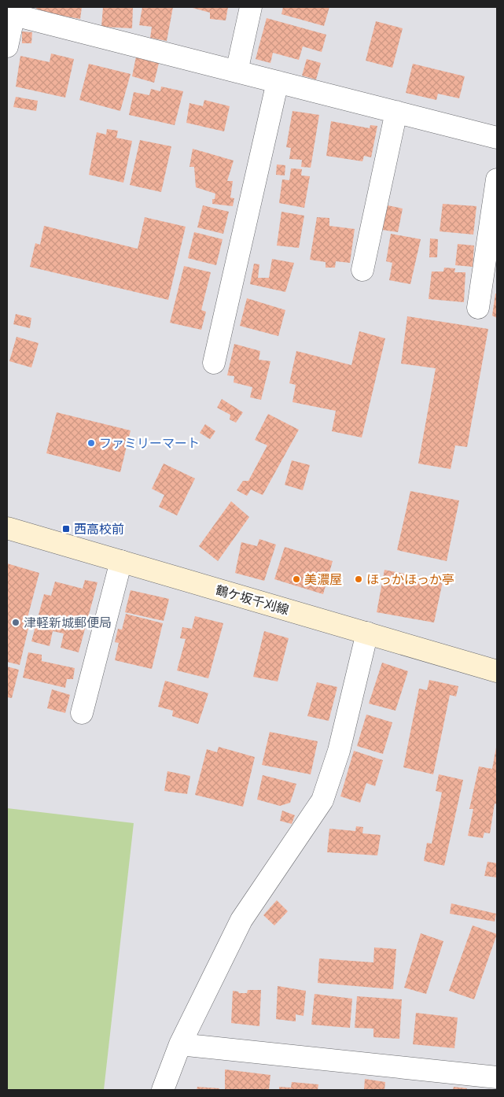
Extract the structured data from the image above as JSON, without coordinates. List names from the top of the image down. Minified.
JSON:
{"streets":{"main road":["鶴ケ坂千刈線"]},"places":{"other":["ファミリーマート","美濃屋","ほっかほっか亭","津軽新城郵便局"],"transit":["西高校前"]}}
